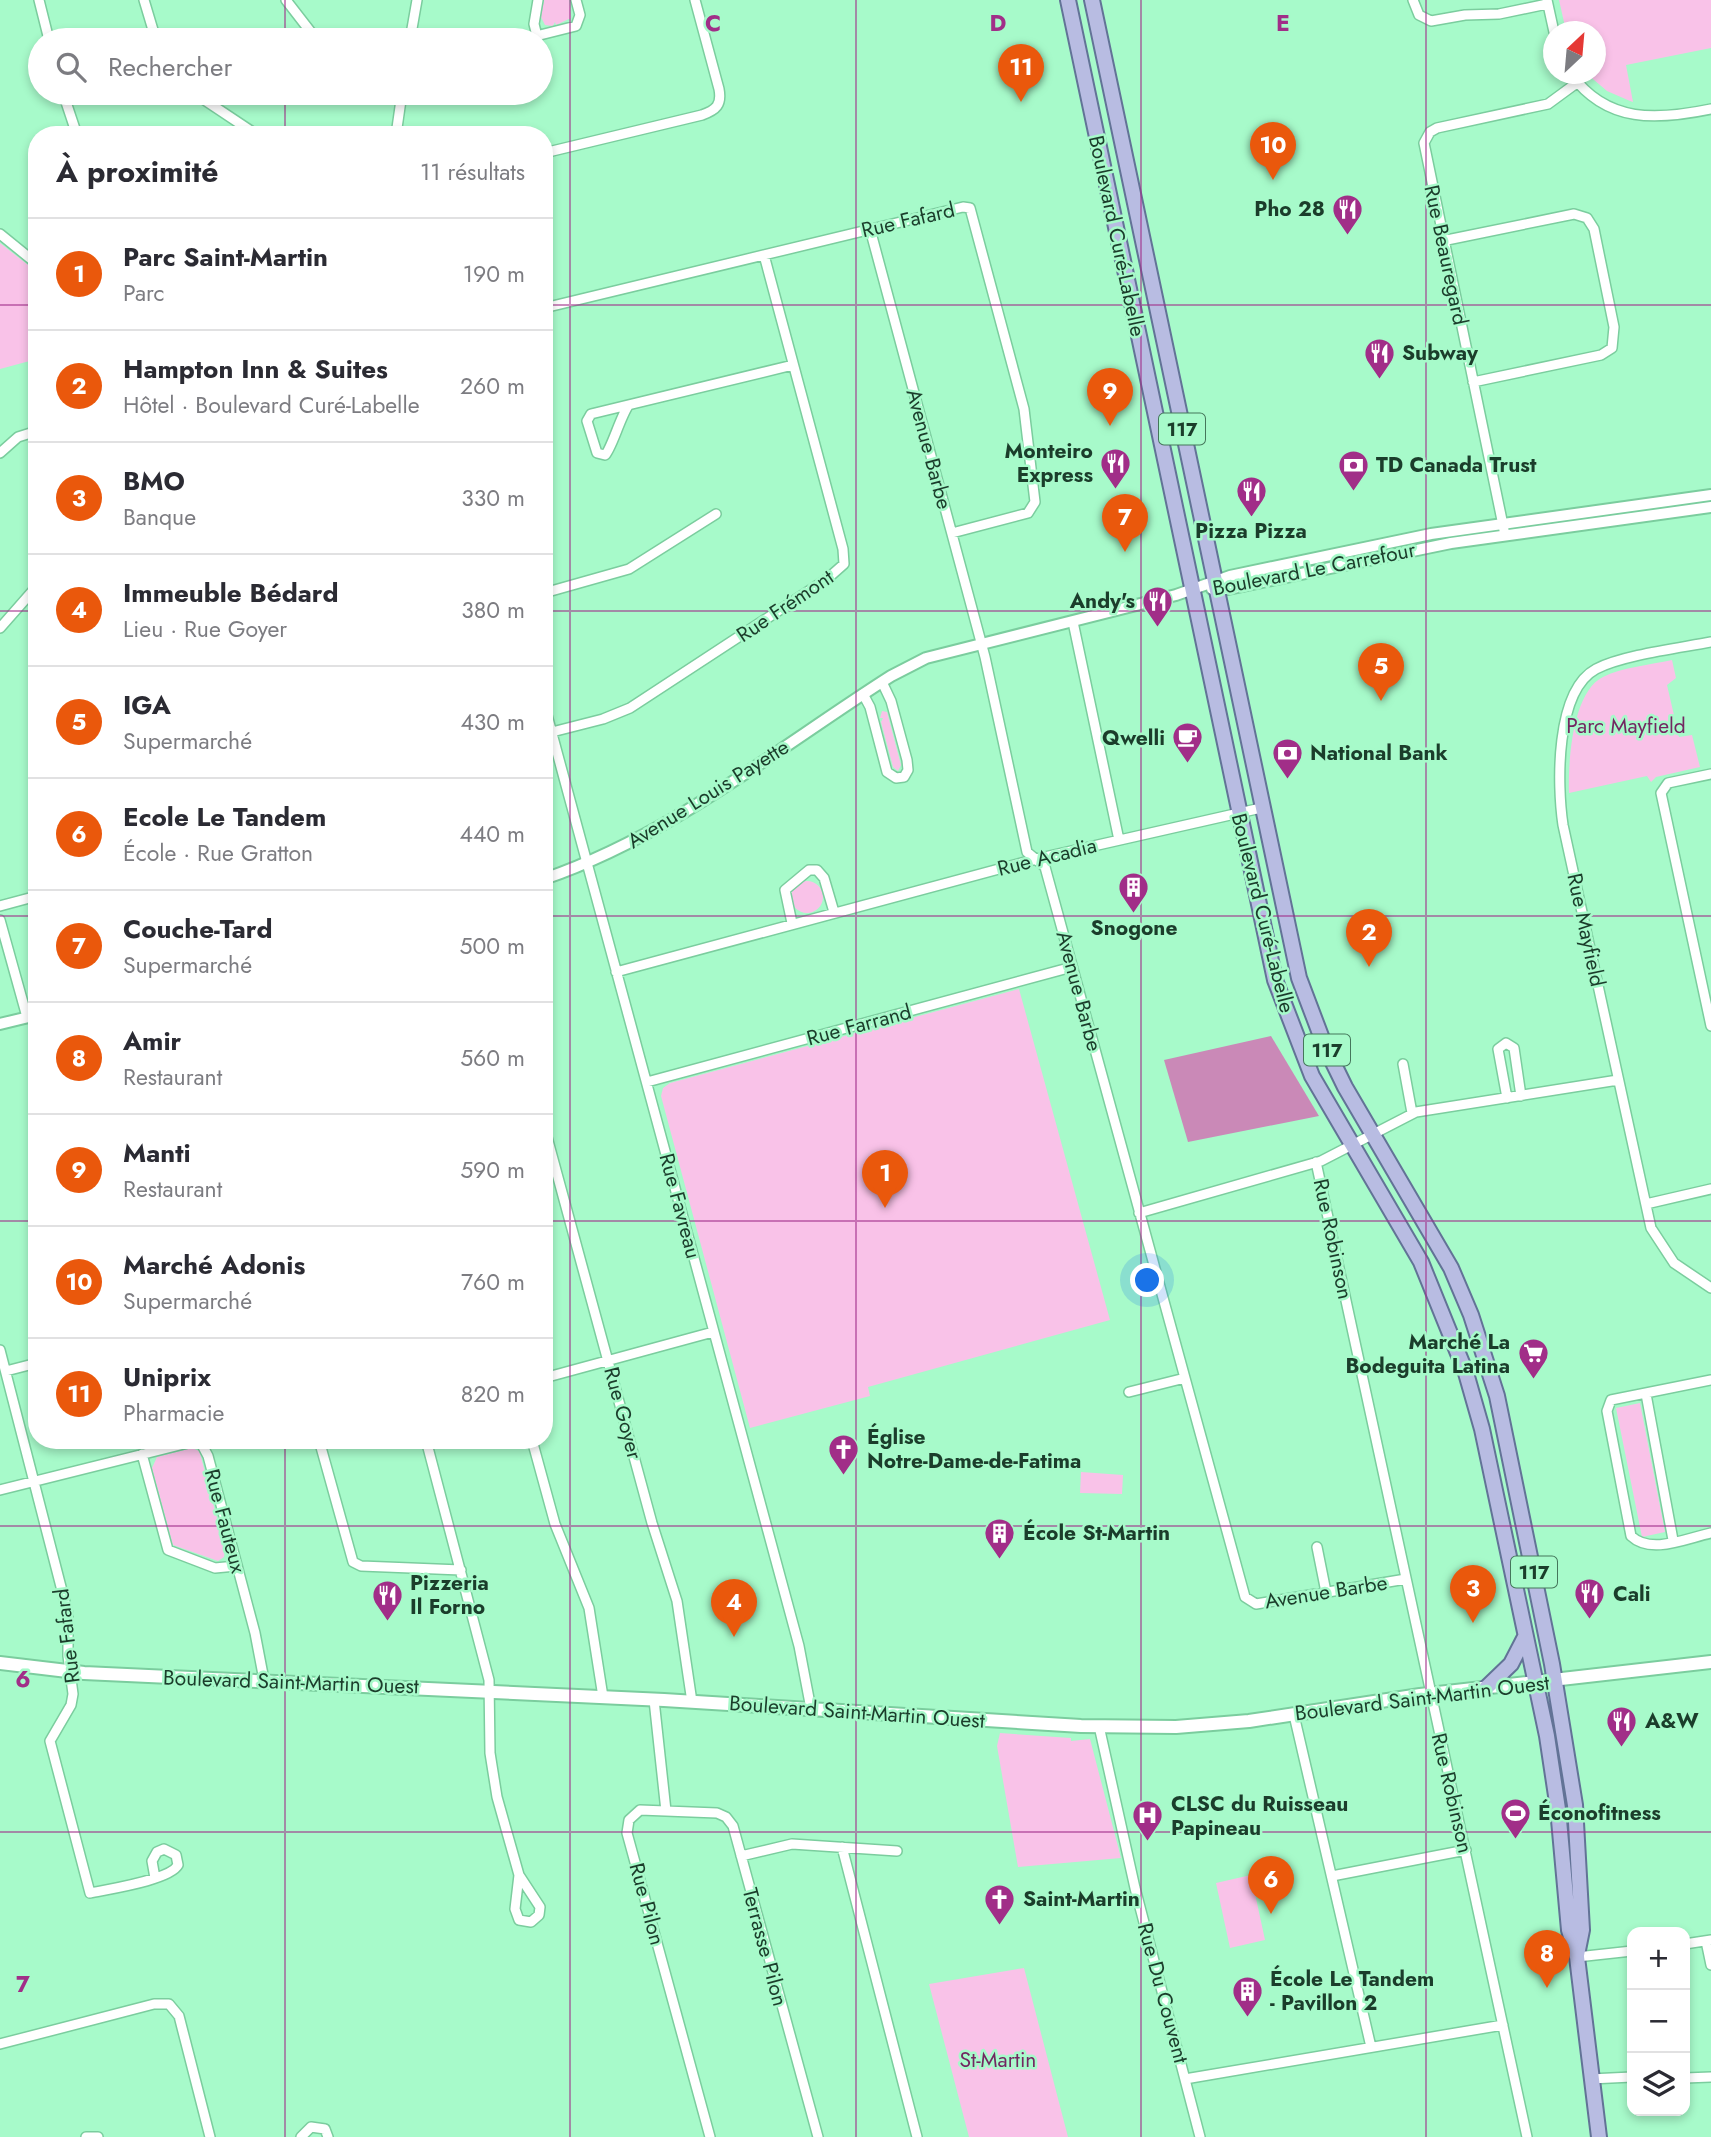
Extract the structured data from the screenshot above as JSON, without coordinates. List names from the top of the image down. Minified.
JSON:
{"streets":{"main road":["Boulevard Curé-Labelle","117","Boulevard Saint-Martin Ouest"],"street":["Rue Fafard","Rue Beauregard","Avenue Barbe","Boulevard Le Carrefour","Rue Frémont","Avenue Louis Payette","Rue Acadia","Rue Mayfield","Rue Farrand","Rue Favreau","Rue Robinson","Rue Goyer","Rue Fauteux","Rue Pilon","Terrasse Pilon","Rue Du Couvent"]},"crossings":[["Rue Fafard","Avenue Barbe"],["Rue Fafard","Rue Frémont"],["Rue Fafard","Rue Fauteux"],["Rue Fafard","Boulevard Saint-Martin Ouest"],["Boulevard Curé-Labelle","Boulevard Le Carrefour"],["Boulevard Curé-Labelle","Avenue Louis Payette"],["Boulevard Curé-Labelle","Rue Acadia"],["Boulevard Curé-Labelle","Boulevard Saint-Martin Ouest"],["Rue Beauregard","Boulevard Le Carrefour"],["Avenue Barbe","Avenue Louis Payette"],["Avenue Barbe","Rue Acadia"],["Avenue Barbe","Rue Farrand"],["Avenue Barbe","Rue Robinson"],["Boulevard Le Carrefour","Avenue Louis Payette"],["Avenue Louis Payette","Rue Favreau"],["Rue Acadia","Rue Favreau"],["Rue Farrand","Rue Favreau"],["Rue Favreau","Boulevard Saint-Martin Ouest"],["Rue Robinson","Boulevard Saint-Martin Ouest"],["Rue Goyer","Boulevard Saint-Martin Ouest"],["Rue Fauteux","Boulevard Saint-Martin Ouest"],["Boulevard Saint-Martin Ouest","Rue Du Couvent"],["Rue Pilon","Terrasse Pilon"]],"parks":["Parc Mayfield","St-Martin"],"places":{"restaurant":["Pho 28","Subway","Monteiro Express","Pizza Pizza","Andy's","Cali","Pizzeria Il Forno","A&W"],"bank":["TD Canada Trust","National Bank"],"cafe":["Qwelli"],"building":["Snogone","École St-Martin","École Le Tandem - Pavillon 2"],"supermarket":["Marché La Bodeguita Latina"],"church":["Église Notre-Dame-de-Fatima","Saint-Martin"],"sports":["Éconofitness"],"hospital":["CLSC du Ruisseau Papineau"]},"north":"top right","page":{"search":"Rechercher","pins":["11","10","9","7","5","2","1","3","4","6","8"],"heading":["À proximité","11 résultats"],"list":[{"mark":"1","name":"Parc Saint-Martin","note":"Parc","value":"190 m"},{"mark":"2","name":"Hampton Inn & Suites","note":"Hôtel · Boulevard Curé-Labelle","value":"260 m"},{"mark":"3","name":"BMO","note":"Banque","value":"330 m"},{"mark":"4","name":"Immeuble Bédard","note":"Lieu · Rue Goyer","value":"380 m"},{"mark":"5","name":"IGA","note":"Supermarché","value":"430 m"},{"mark":"6","name":"Ecole Le Tandem","note":"École · Rue Gratton","value":"440 m"},{"mark":"7","name":"Couche-Tard","note":"Supermarché","value":"500 m"},{"mark":"8","name":"Amir","note":"Restaurant","value":"560 m"},{"mark":"9","name":"Manti","note":"Restaurant","value":"590 m"},{"mark":"10","name":"Marché Adonis","note":"Supermarché","value":"760 m"},{"mark":"11","name":"Uniprix","note":"Pharmacie","value":"820 m"}],"map_buttons":["+","−"]},"grid":{"columns":["C","D","E"],"rows":["6","7"]}}
